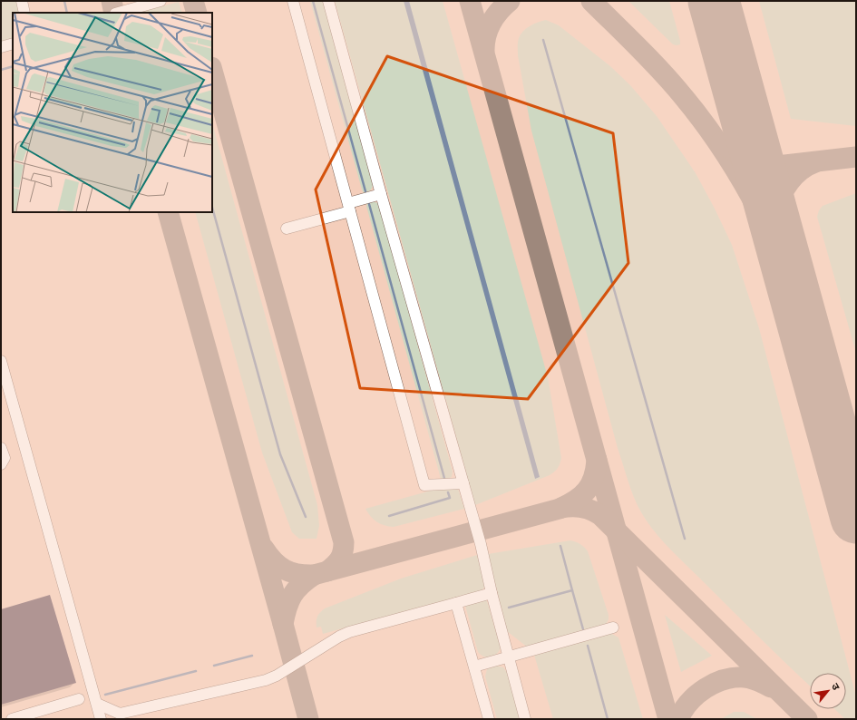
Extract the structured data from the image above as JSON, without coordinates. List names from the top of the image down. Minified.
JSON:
{"north":"top right"}
